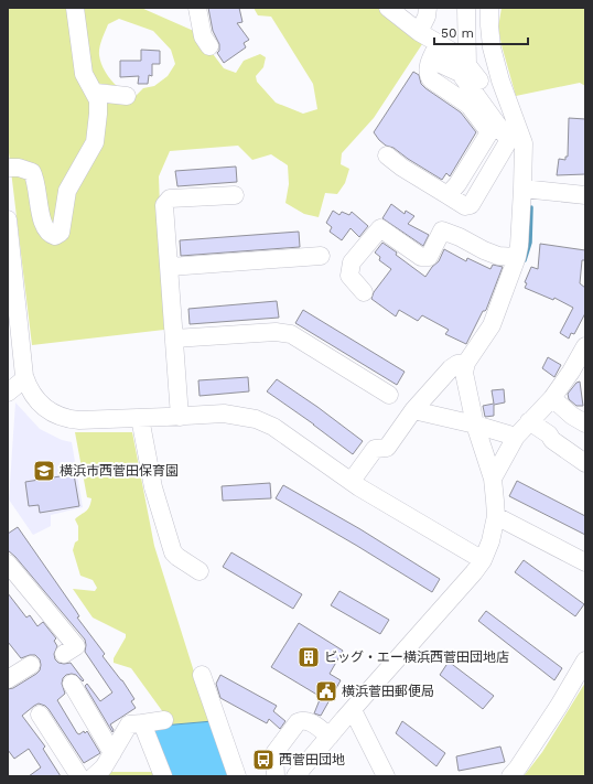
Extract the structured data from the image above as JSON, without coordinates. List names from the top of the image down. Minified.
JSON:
{"places":{"school or university":["横浜市西菅田保育園"],"building":["ビッグ・エー横浜西菅田団地店"],"public building":["横浜菅田郵便局"],"bus stop":["西菅田団地"]},"scale_bar":"50 m"}
